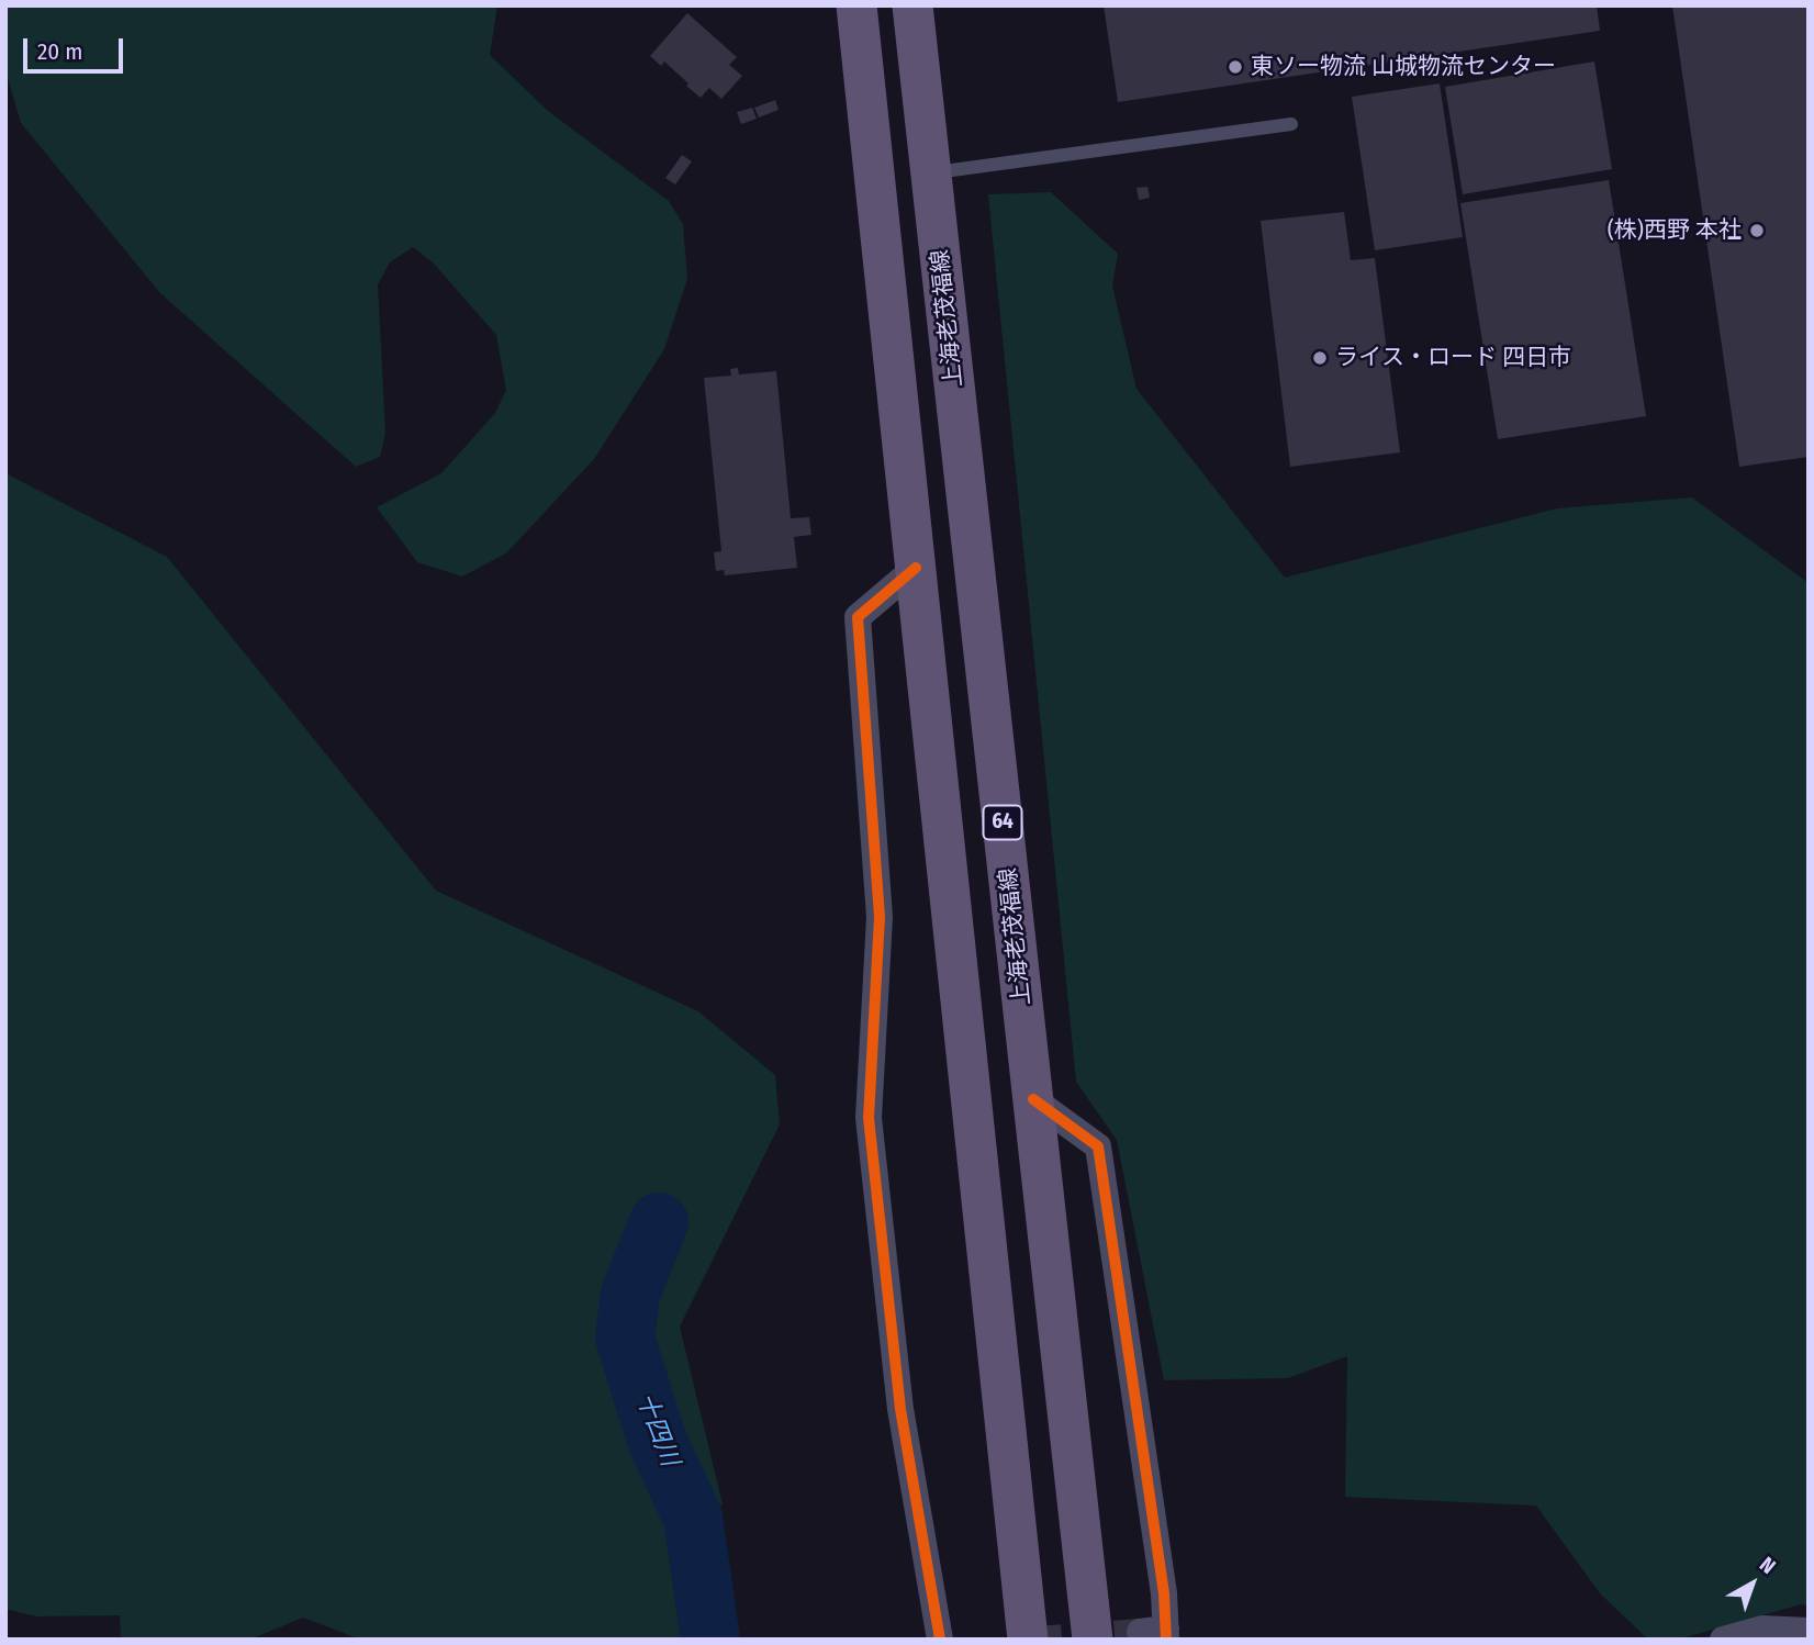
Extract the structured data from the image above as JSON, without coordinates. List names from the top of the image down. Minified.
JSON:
{"streets":{"main road":["上海老茂福線","64"]},"water":["十四川"],"places":["東ソー物流 山城物流センター","(株)西野 本社","ライス・ロード 四日市"],"scale_bar":"20 m","north":"top right"}
